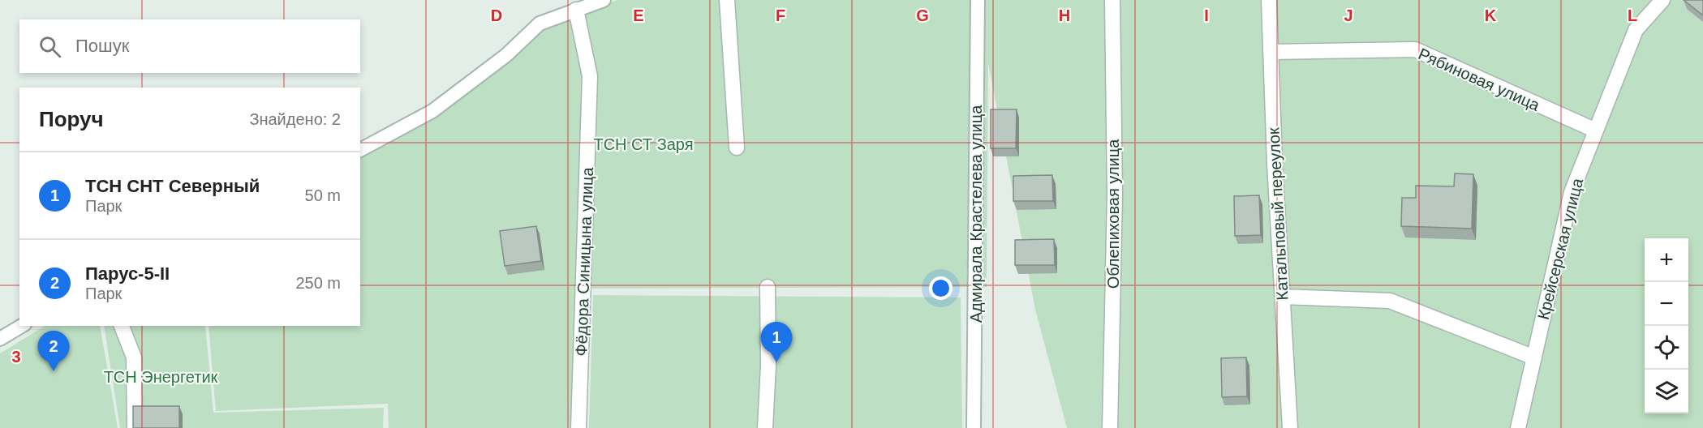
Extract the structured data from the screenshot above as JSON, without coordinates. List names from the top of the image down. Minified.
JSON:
{"streets":{"street":["Рябиновая улица","Облепиховая улица","Катальповый переулок","Крейсерская улица","Фёдора Синицына улица"],"lane":["Адмирала Крастелева улица"]},"crossings":[["Рябиновая улица","Катальповый переулок"],["Рябиновая улица","Крейсерская улица"]],"parks":["ТСН СТ Заря","ТСН Энергетик"],"page":{"search":"Пошук","heading":["Поруч","Знайдено: 2"],"list":[{"mark":"1","name":"ТСН СНТ Северный","note":"Парк","value":"50 m"},{"mark":"2","name":"Парус-5-II","note":"Парк","value":"250 m"}],"map_buttons":["+","−"],"pins":["1","2"]},"grid":{"columns":["D","E","F","G","H","I","J","K","L"],"rows":["3"]}}
